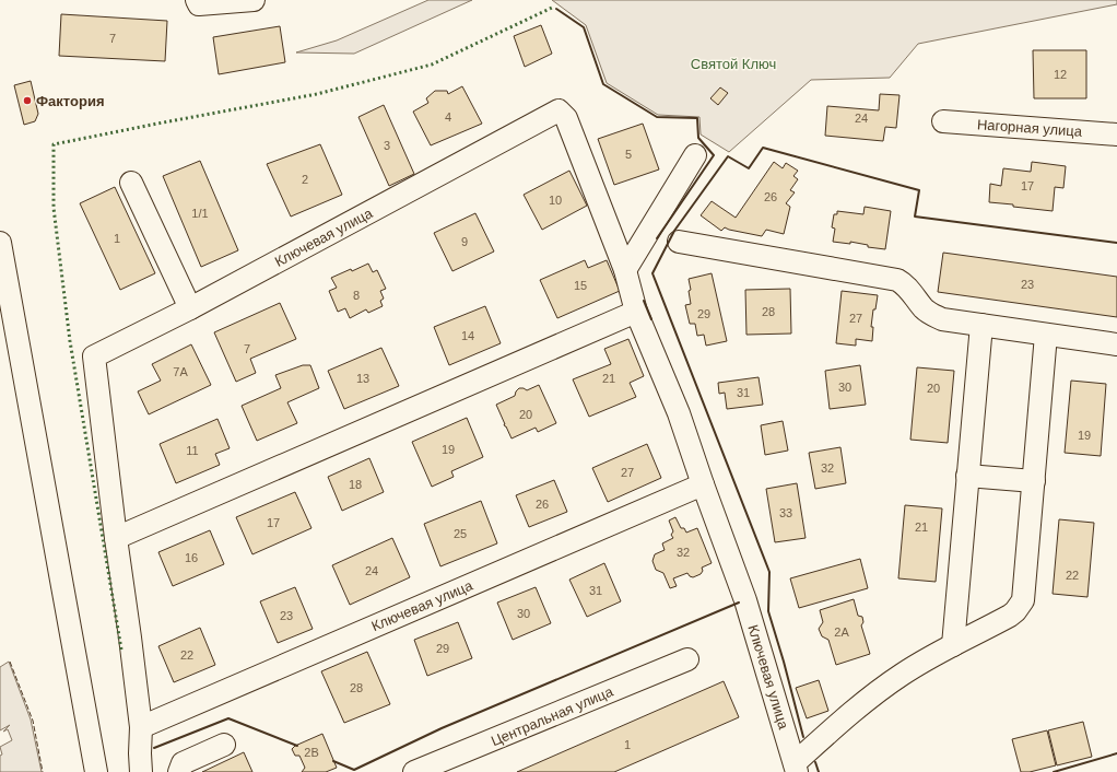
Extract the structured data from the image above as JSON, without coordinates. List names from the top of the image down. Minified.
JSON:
{"streets":{"street":["Нагорная улица","Ключевая улица","Центральная улица"]},"parks":["Святой Ключ"],"places":["Фактория"],"house_numbers":["7","12","4","24","3","5","2","17","26","10","1/1","1","9","23","15","8","28","29","27","14","7","7А","13","21","30","20","31","20","19","19","11","32","27","18","26","33","17","21","25","32","16","24","22","31","30","23","2А","29","22","28","1","2В"]}
